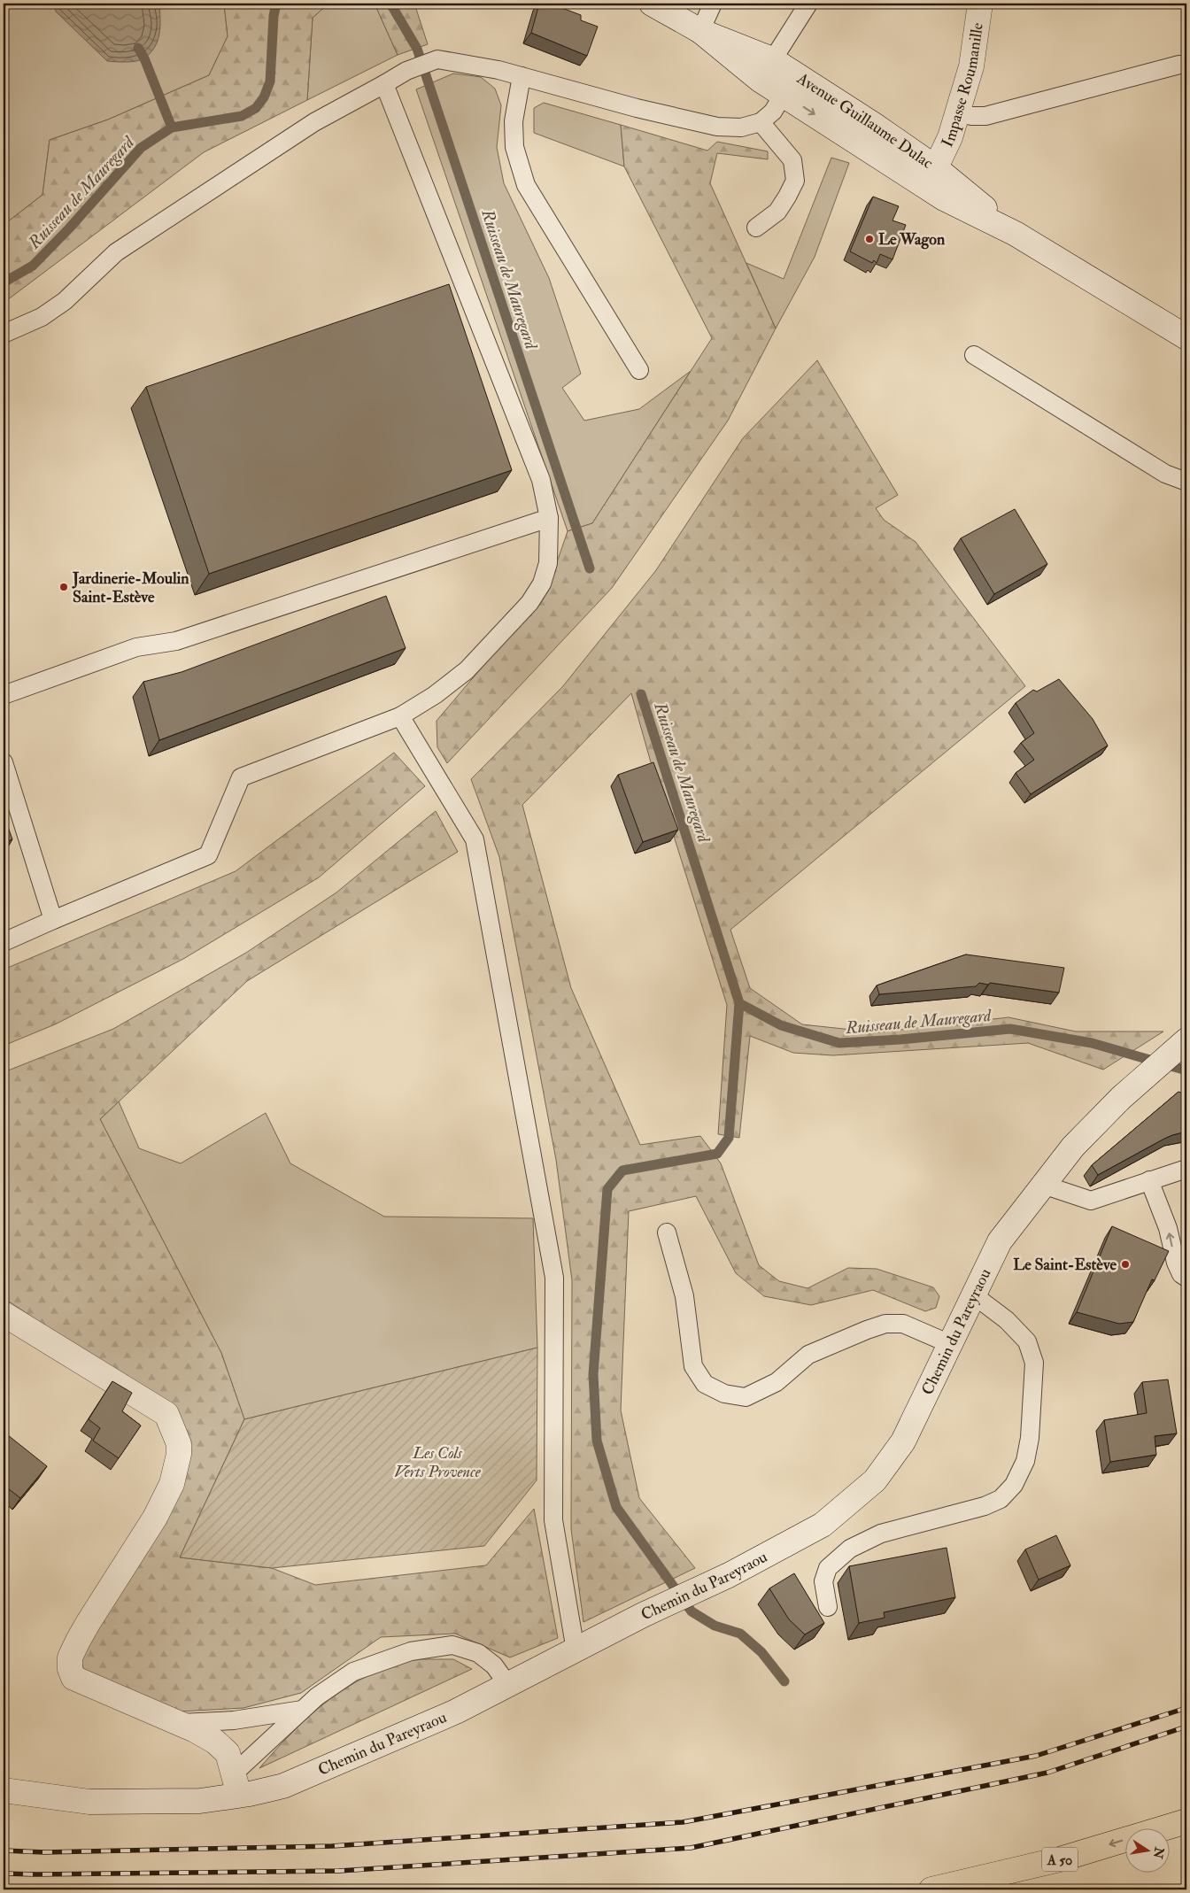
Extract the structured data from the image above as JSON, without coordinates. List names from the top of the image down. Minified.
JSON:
{"streets":{"highway":["A 50"],"street":["Impasse Roumanille","Avenue Guillaume Dulac","Chemin du Pareyraou"]},"crossings":[["Impasse Roumanille","Avenue Guillaume Dulac"]],"water":["Ruisseau de Mauregard"],"parks":["Les Cols Verts Provence"],"places":["Le Wagon","Jardinerie-Moulin Saint-Estève","Le Saint-Estève"],"north":"right"}
